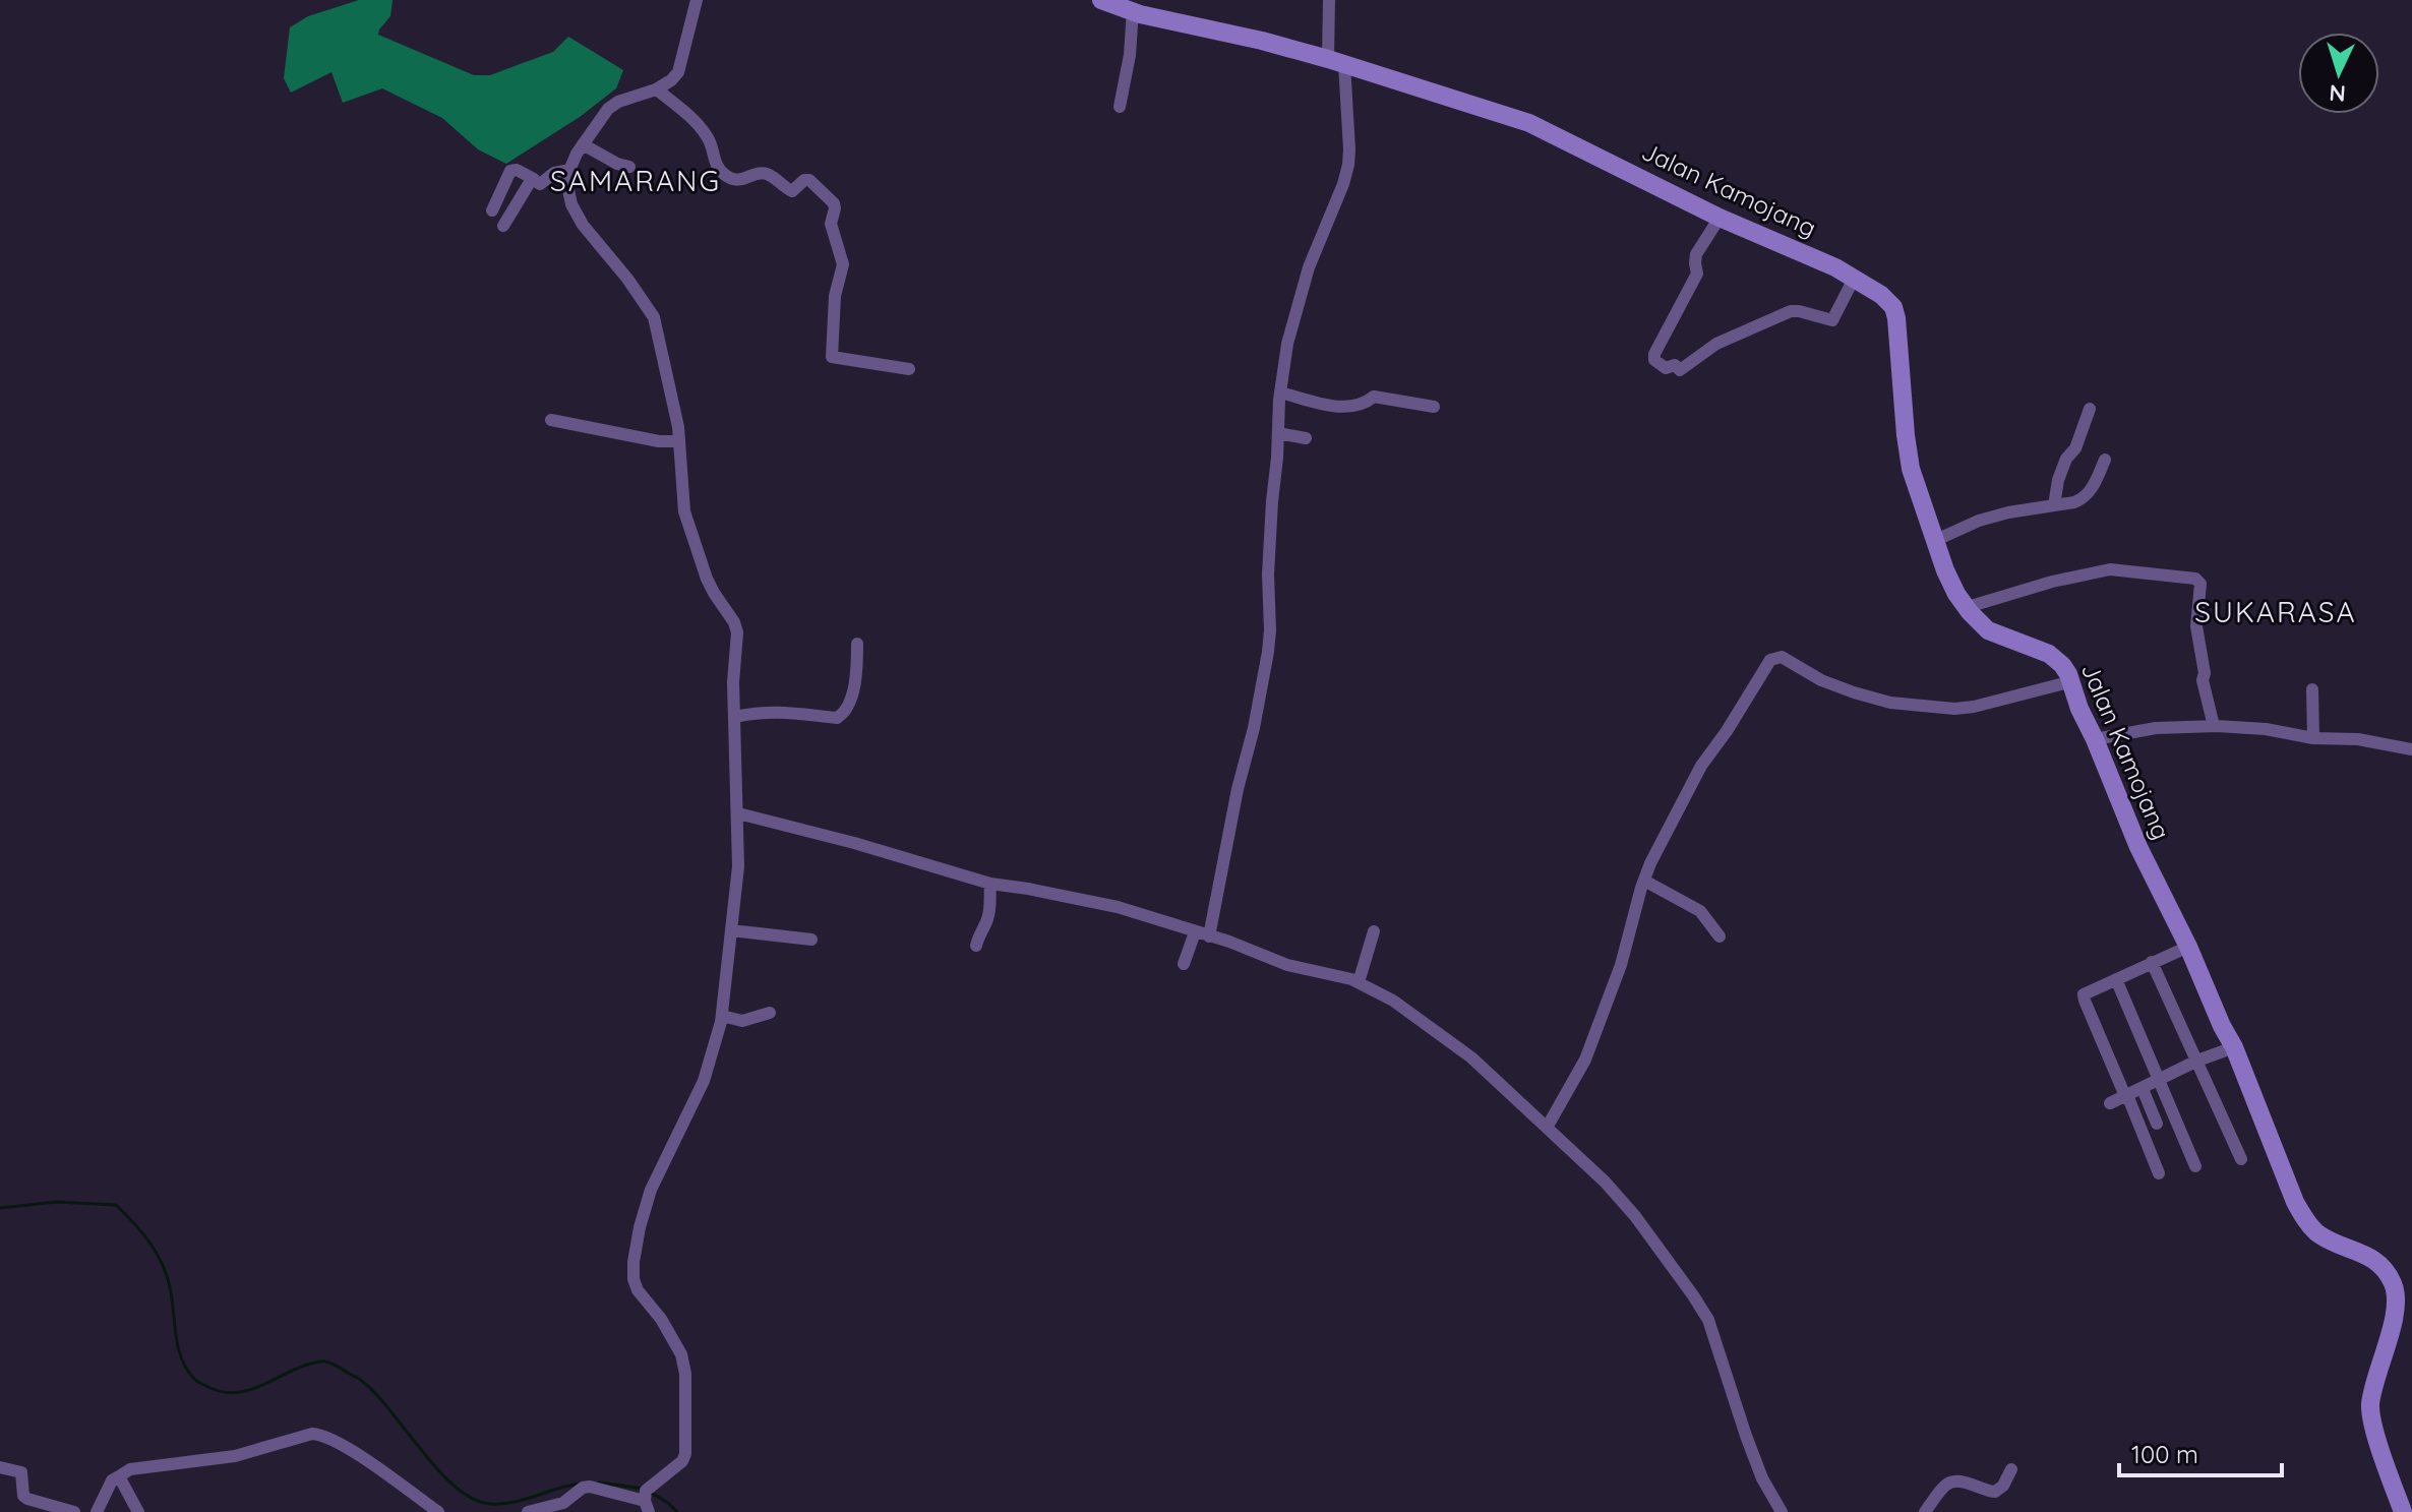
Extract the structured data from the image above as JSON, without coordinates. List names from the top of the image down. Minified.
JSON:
{"streets":{"main road":["Jalan Kamojang"]},"districts":["SAMARANG","SUKARASA"],"scale_bar":"100 m","north":"bottom"}
